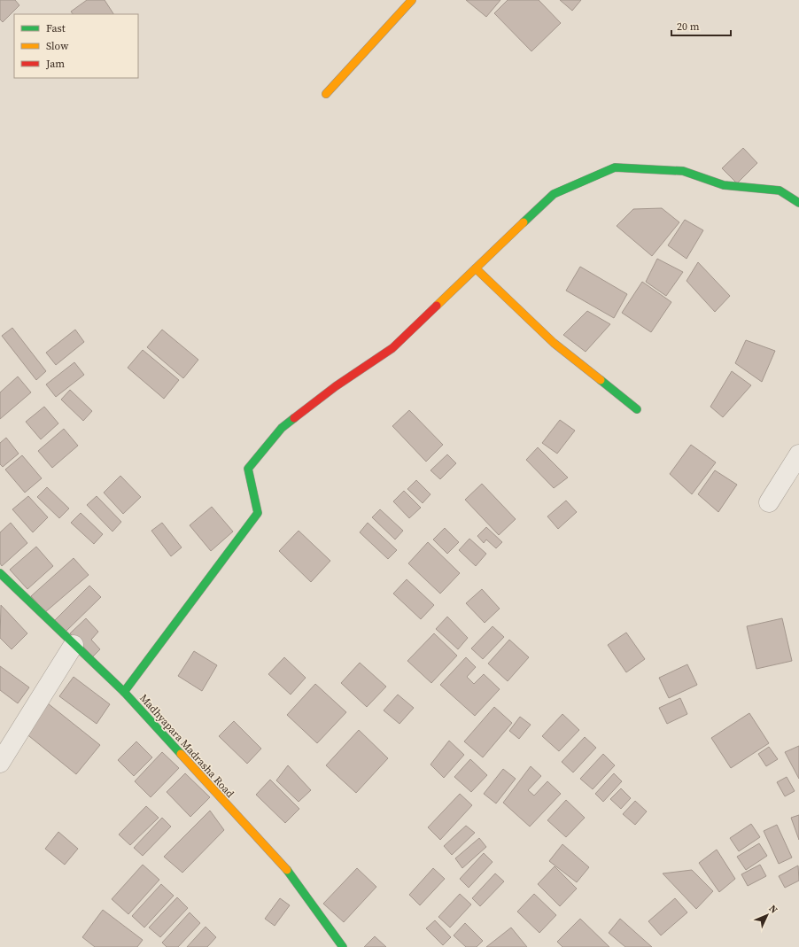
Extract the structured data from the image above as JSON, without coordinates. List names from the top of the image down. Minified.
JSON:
{"streets":{"street":["Madhyapara Madrasha Road"]},"legend":["Fast","Slow","Jam"],"scale_bar":"20 m","north":"top right"}
